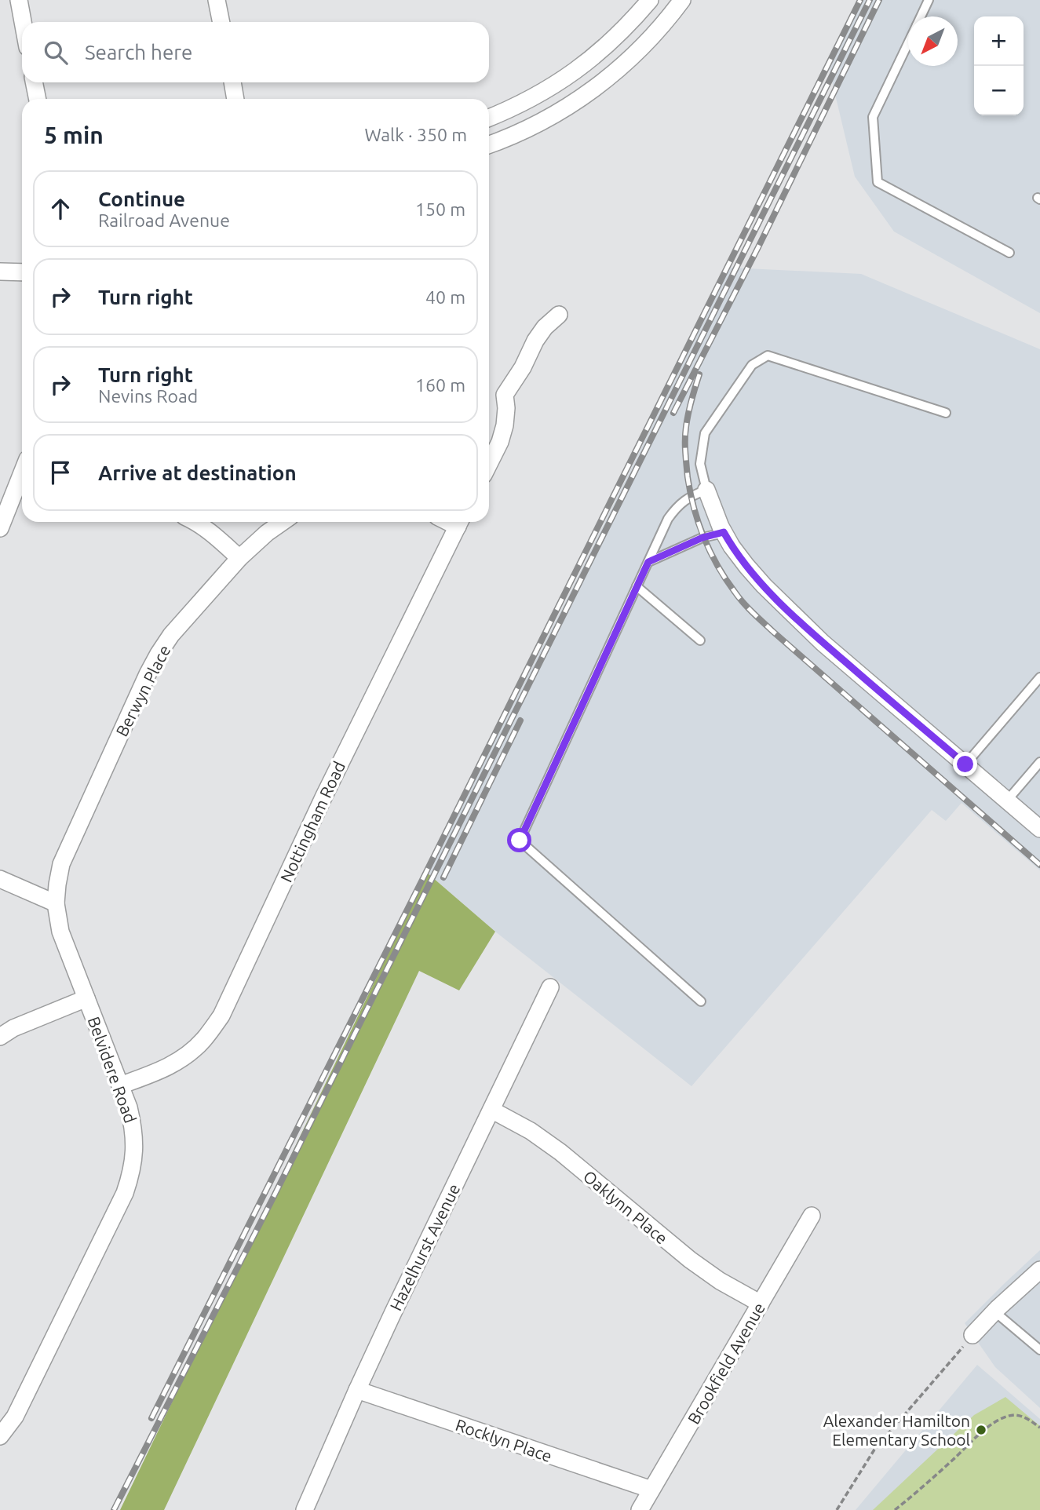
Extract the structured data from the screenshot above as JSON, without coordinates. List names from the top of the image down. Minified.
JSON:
{"streets":{"street":["Berwyn Place","Nottingham Road","Belvidere Road","Oaklynn Place","Hazelhurst Avenue","Brookfield Avenue","Rocklyn Place"]},"crossings":[["Berwyn Place","Belvidere Road"],["Nottingham Road","Belvidere Road"],["Oaklynn Place","Hazelhurst Avenue"],["Oaklynn Place","Brookfield Avenue"],["Hazelhurst Avenue","Rocklyn Place"],["Brookfield Avenue","Rocklyn Place"]],"places":["Alexander Hamilton Elementary School"],"north":"bottom left","page":{"map_buttons":["+","−"],"search":"Search here","heading":["5 min","Walk · 350 m"],"list":[["Continue","Railroad Avenue","150 m"],["Turn right","40 m"],["Turn right","Nevins Road","160 m"],"Arrive at destination"]}}
